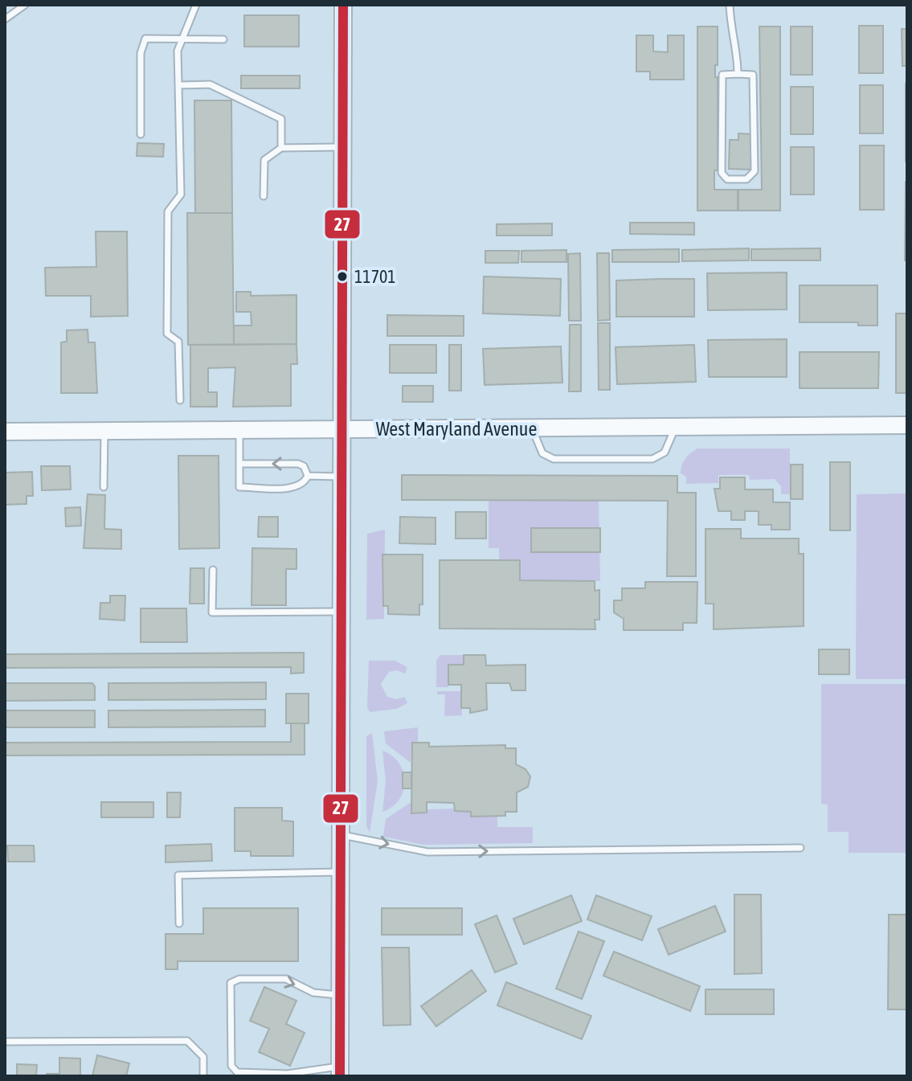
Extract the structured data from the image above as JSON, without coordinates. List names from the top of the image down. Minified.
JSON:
{"streets":{"main road":["West Maryland Avenue"]},"places":["11701"],"lines":["transit line 27"]}
